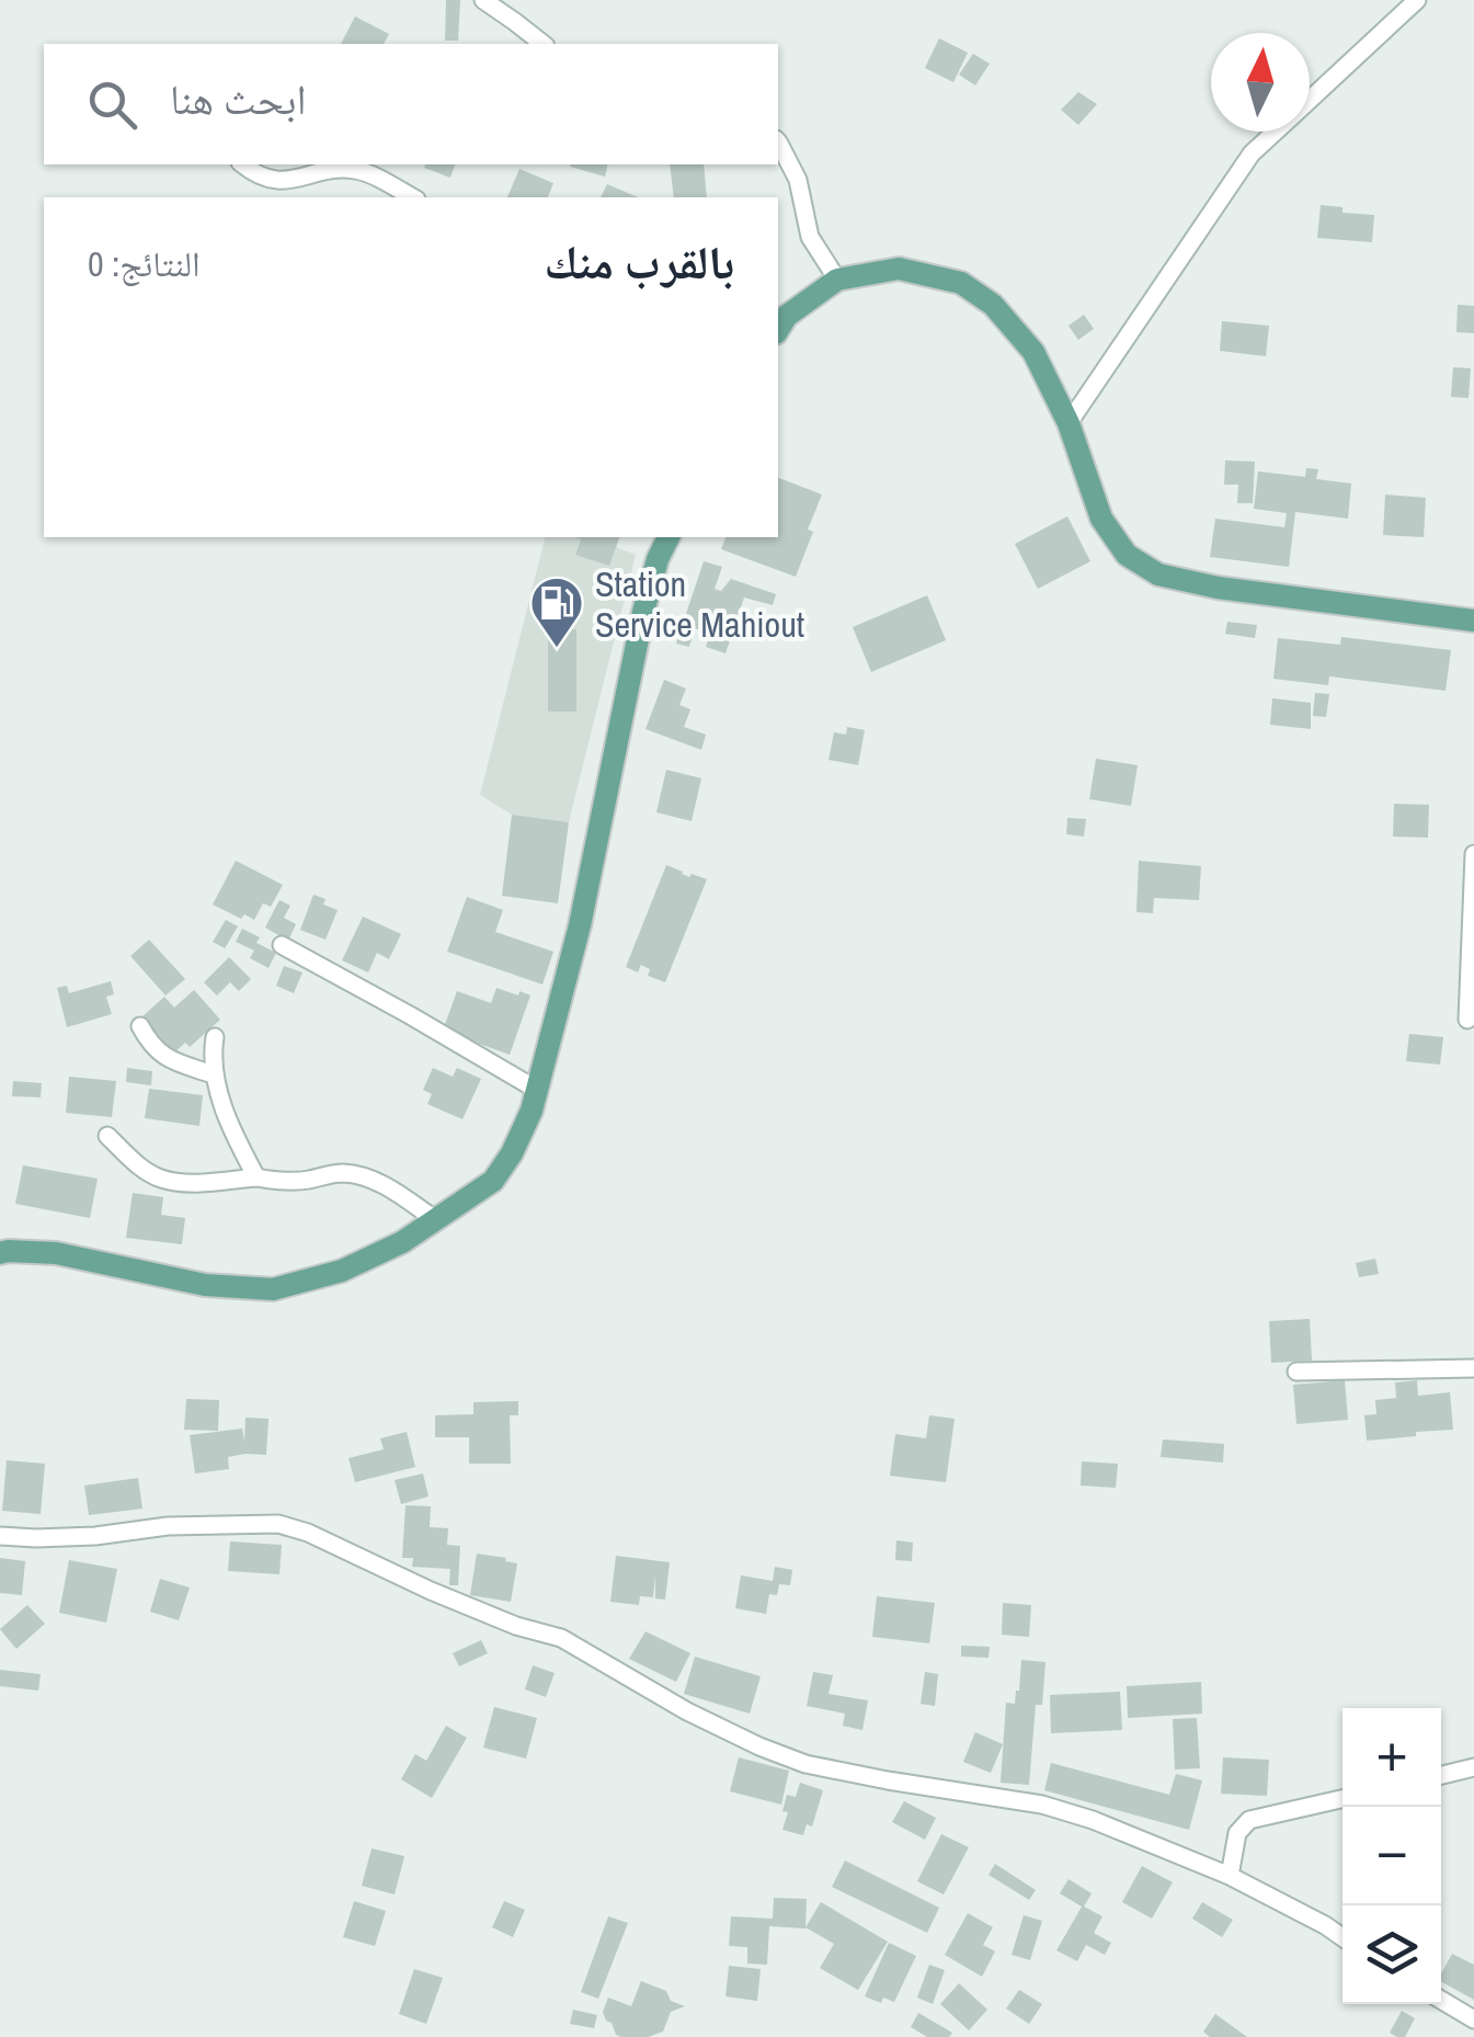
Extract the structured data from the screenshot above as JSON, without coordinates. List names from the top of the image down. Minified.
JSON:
{"places":{"fuel station":["Station Service Mahiout"]},"north":"top","page":{"search":"ابحث هنا","heading":["بالقرب منك","النتائج: 0"],"map_buttons":["+","−"]}}
